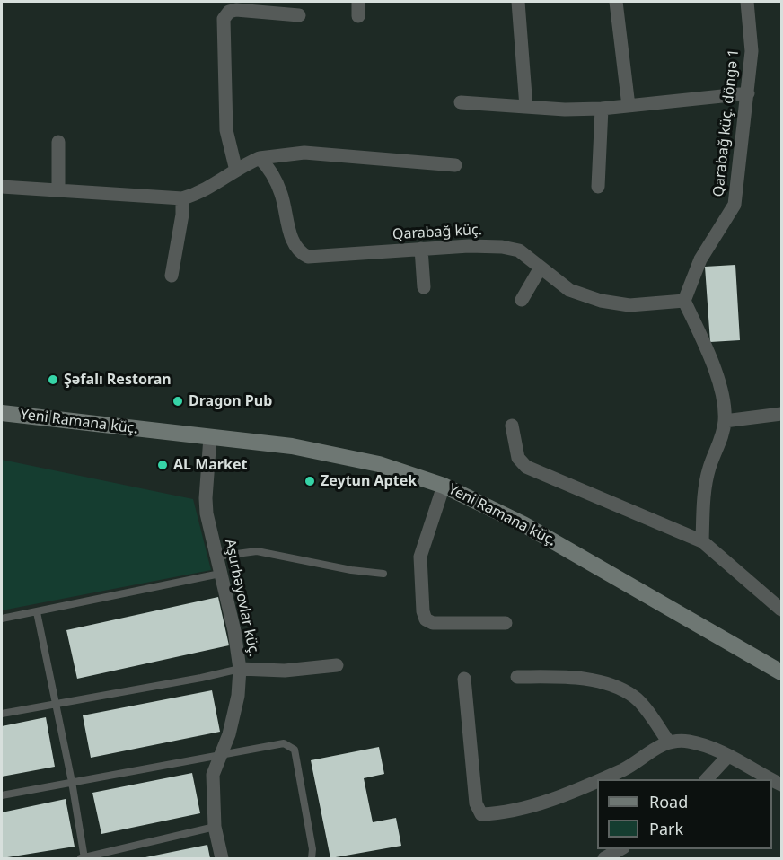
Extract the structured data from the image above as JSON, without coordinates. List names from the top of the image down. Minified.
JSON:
{"streets":{"street":["Qarabağ küç. döngə 1","Qarabağ küç.","Yeni Ramana küç.","Aşurbəyovlar küç."]},"crossings":[["Qarabağ küç. döngə 1","Qarabağ küç."],["Yeni Ramana küç.","Aşurbəyovlar küç."]],"places":["Şəfalı Restoran","Dragon Pub","AL Market","Zeytun Aptek"],"legend":["Road","Park"]}
